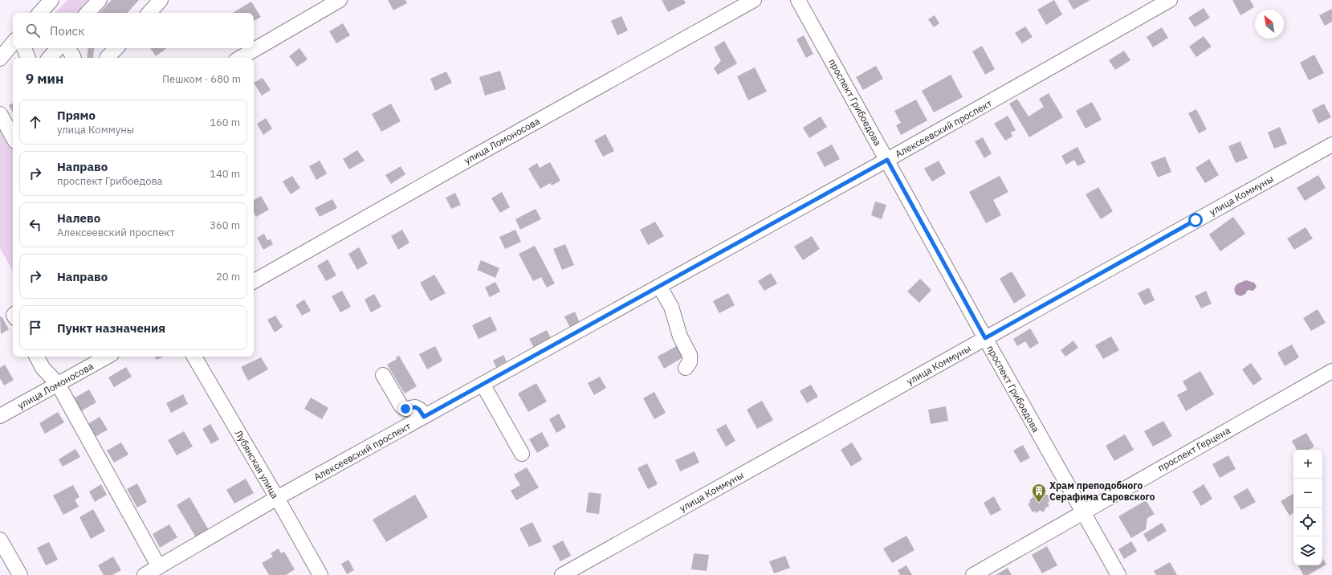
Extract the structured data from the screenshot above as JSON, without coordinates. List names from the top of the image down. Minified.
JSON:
{"streets":{"street":["проспект Грибоедова","Алексеевский проспект","улица Ломоносова","улица Коммуны","проспект Герцена","Лубянская улица"]},"crossings":[["проспект Грибоедова","Алексеевский проспект"],["проспект Грибоедова","улица Коммуны"],["проспект Грибоедова","проспект Герцена"],["Алексеевский проспект","Лубянская улица"]],"places":{"building":["Храм преподобного Серафима Саровского"]},"north":"top left","page":{"search":"Поиск","heading":["9 мин","Пешком · 680 m"],"list":[["Прямо","улица Коммуны","160 m"],["Направо","проспект Грибоедова","140 m"],["Налево","Алексеевский проспект","360 m"],["Направо","20 m"],"Пункт назначения"],"map_buttons":["+","−"]}}
